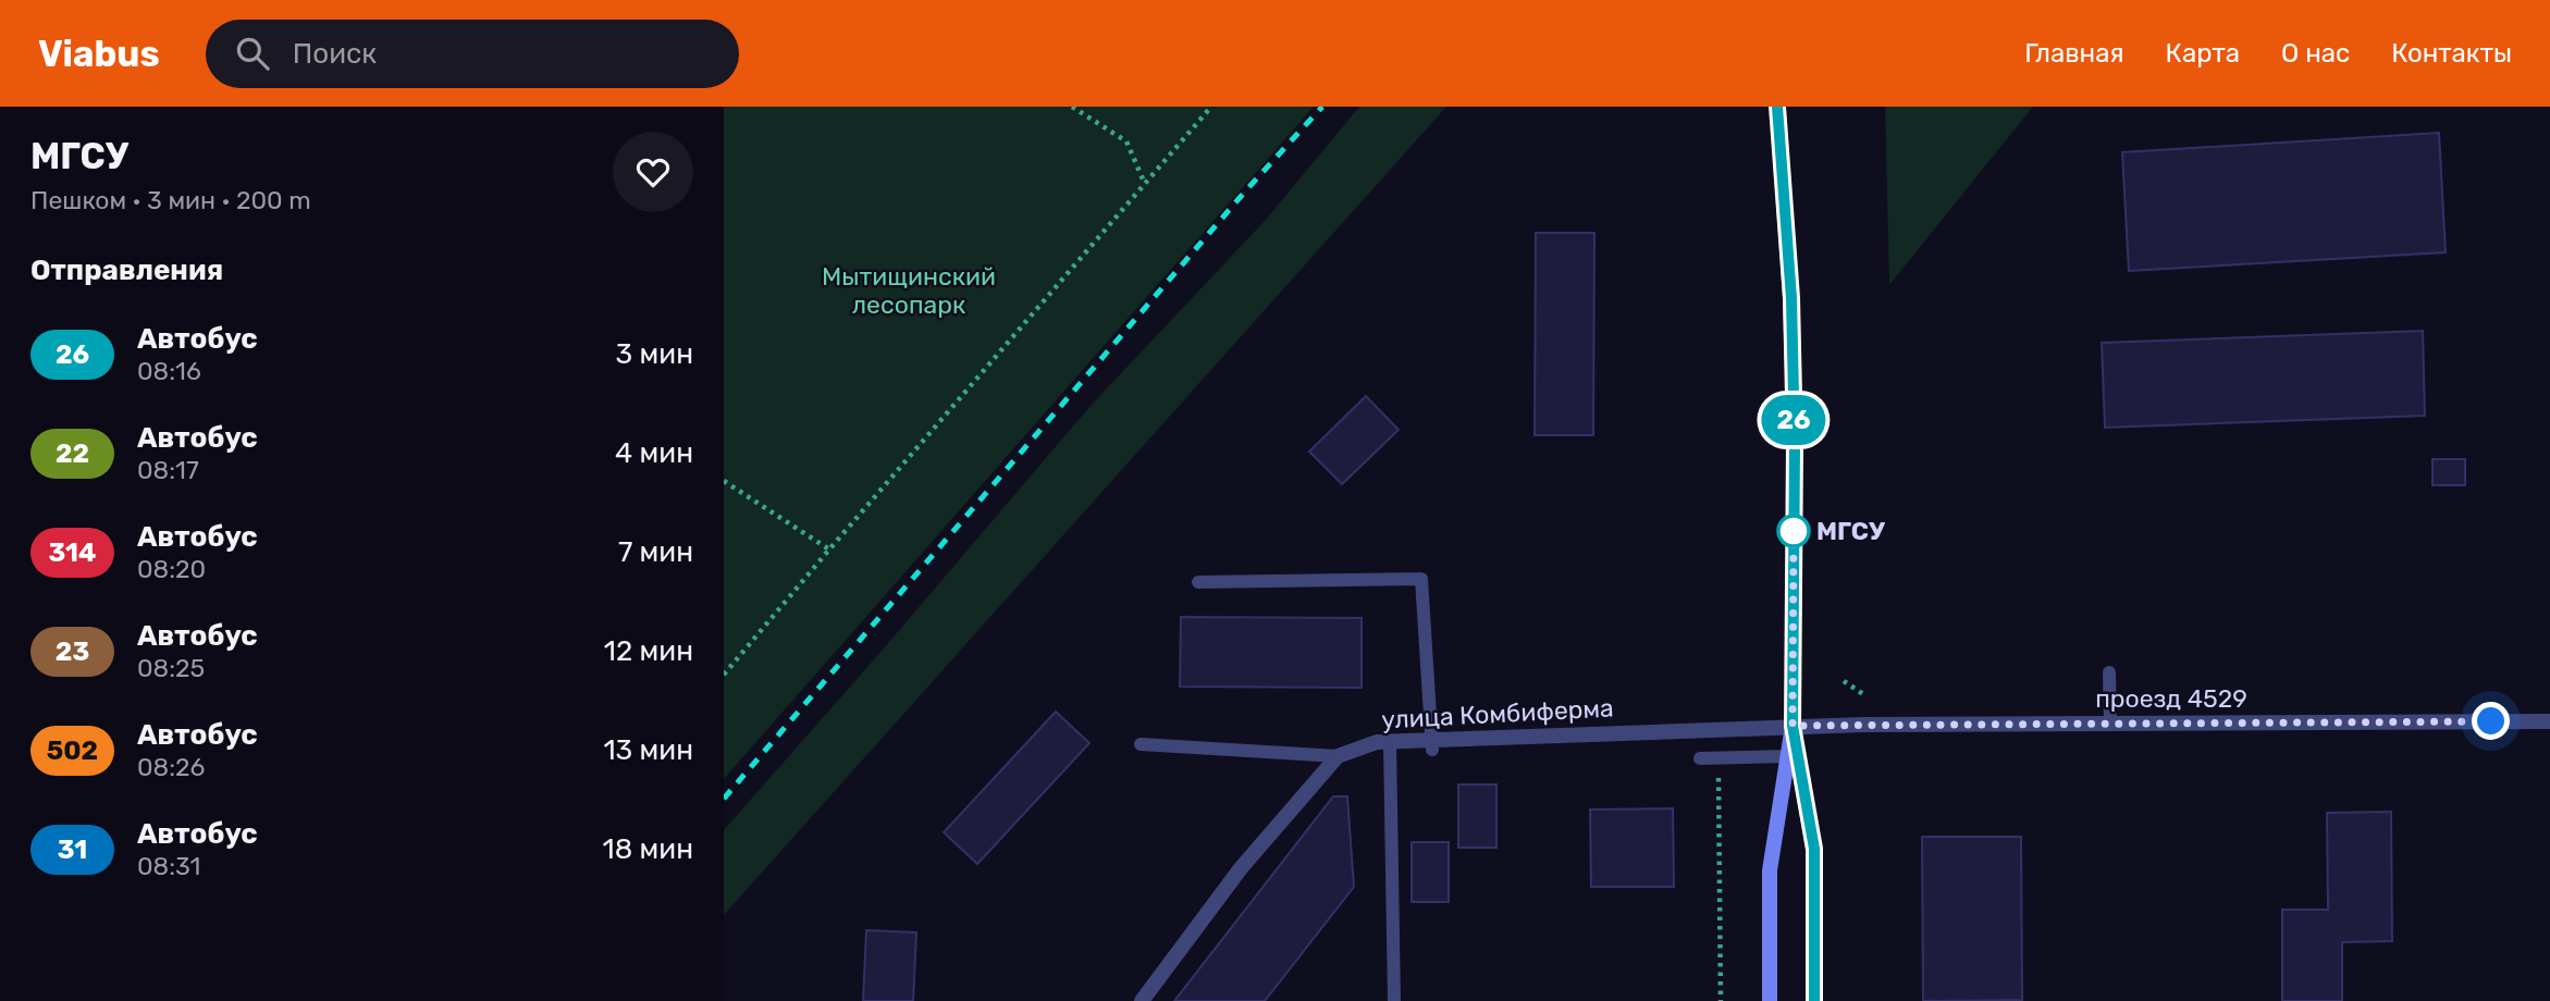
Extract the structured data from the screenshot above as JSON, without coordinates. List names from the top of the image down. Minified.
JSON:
{"streets":{"street":["проезд 4529","улица Комбиферма"]},"crossings":[["проезд 4529","улица Комбиферма"]],"parks":["Мытищинский лесопарк"],"places":["МГСУ"],"lines":["bus line 26"],"page":{"header":"Viabus","search":"Поиск","nav":["Главная","Карта","О нас","Контакты"],"heading":[["МГСУ","Пешком · 3 мин · 200 m"],"Отправления"],"on_map":"26","list":[{"mark":"26","name":"Автобус","note":"08:16","value":"3 мин"},{"mark":"22","name":"Автобус","note":"08:17","value":"4 мин"},{"mark":"314","name":"Автобус","note":"08:20","value":"7 мин"},{"mark":"23","name":"Автобус","note":"08:25","value":"12 мин"},{"mark":"502","name":"Автобус","note":"08:26","value":"13 мин"},{"mark":"31","name":"Автобус","note":"08:31","value":"18 мин"}]}}
